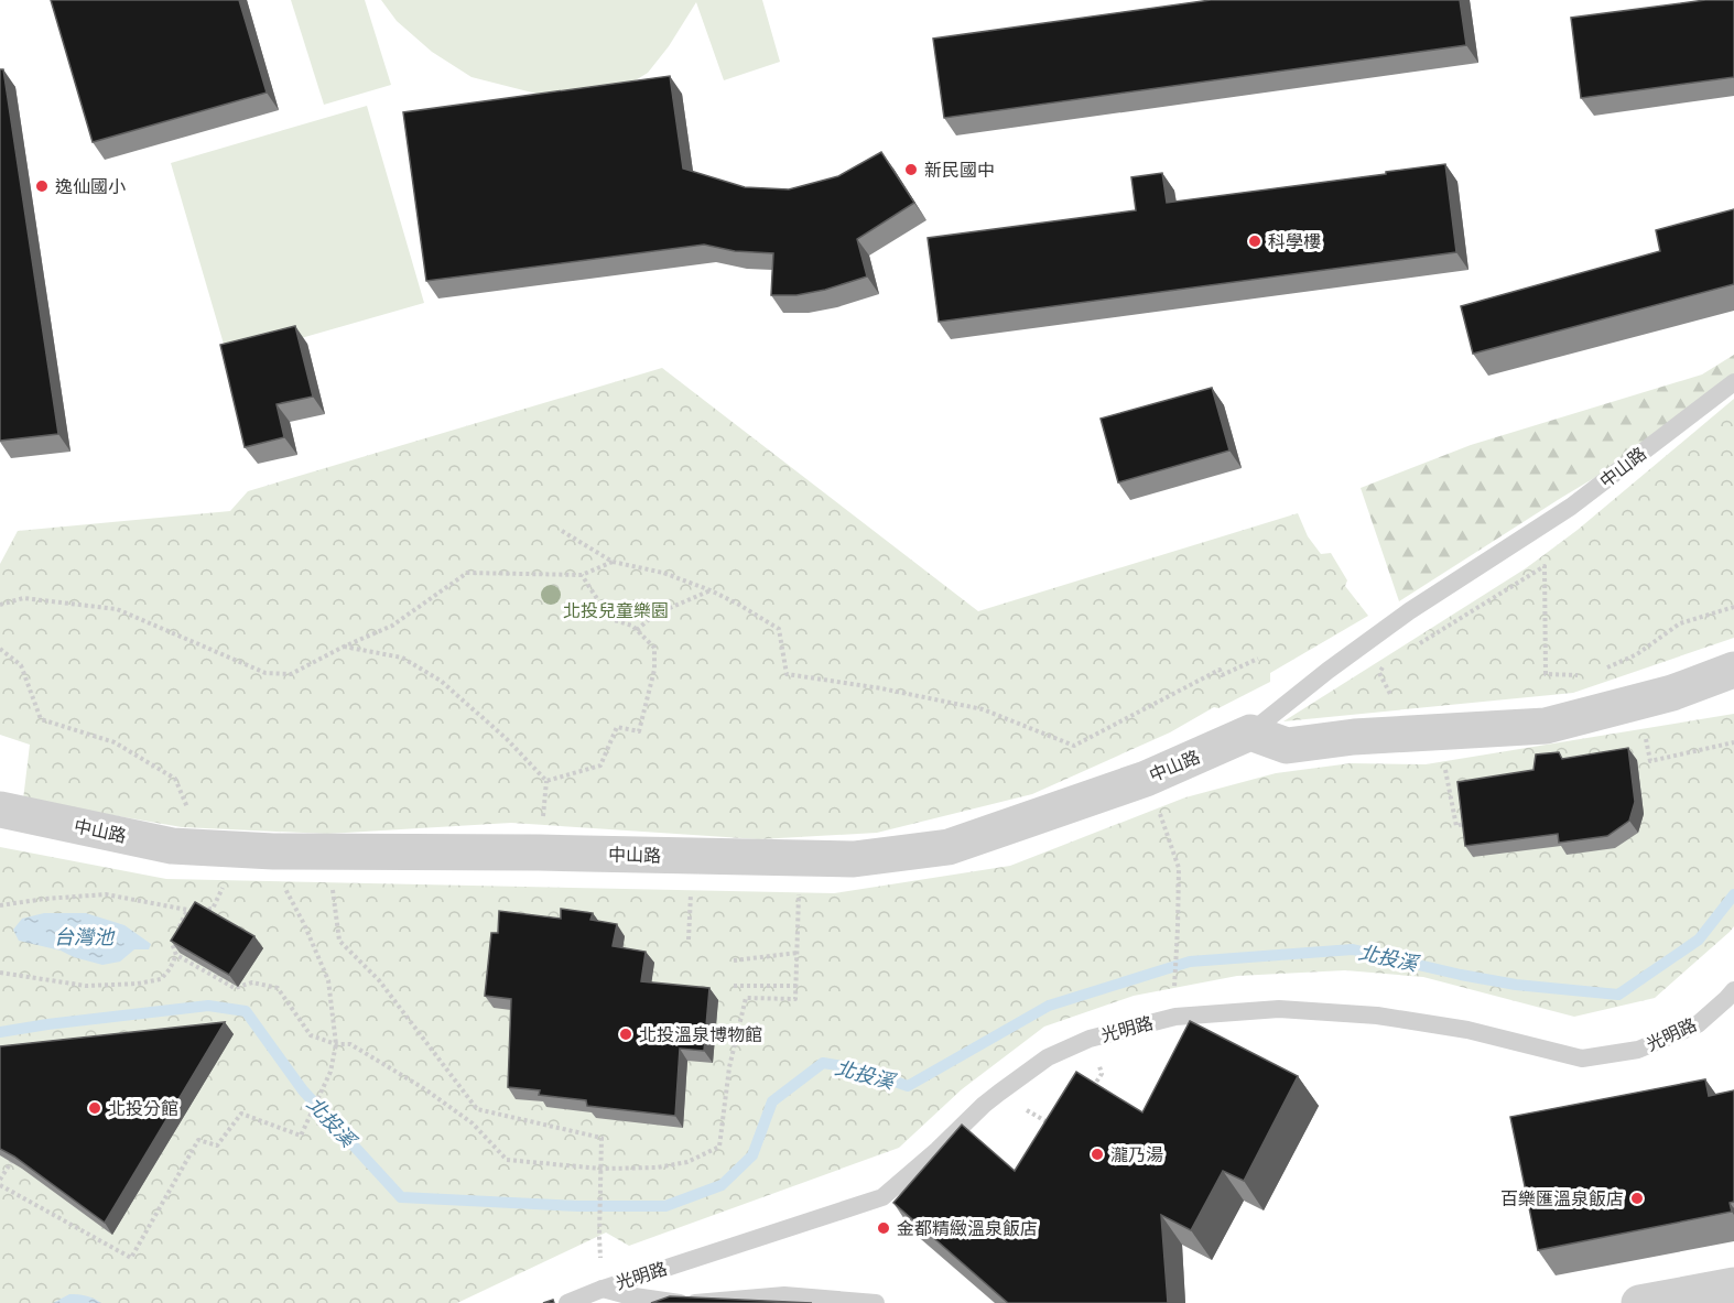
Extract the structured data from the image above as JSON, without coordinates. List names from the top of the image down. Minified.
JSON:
{"streets":{"street":["中山路"],"lane":["光明路"]},"water":["台灣池","北投溪"],"parks":["北投兒童樂園"],"places":["新民國中","逸仙國小","科學樓","北投溫泉博物館","北投分館","瀧乃湯","百樂匯溫泉飯店","金都精緻溫泉飯店"]}
